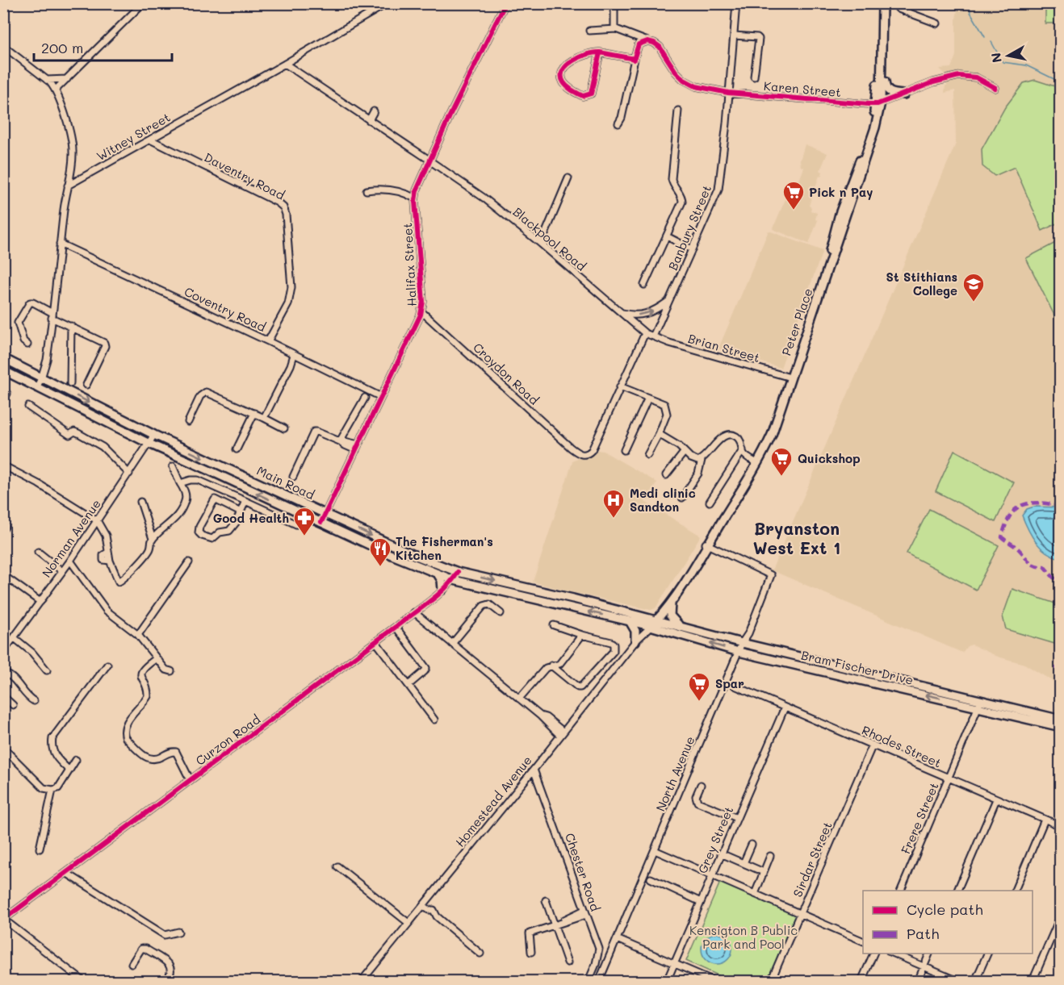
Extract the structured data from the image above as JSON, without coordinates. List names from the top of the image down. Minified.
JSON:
{"streets":{"main road":["Peter Place","Main Road","Bram Fischer Drive"],"street":["Karen Street","Witney Street","Daventry Road","Banbury Street","Blackpool Road","Halifax Street","Coventry Road","Brian Street","Croydon Road","Norman Avenue","Curzon Road","Rhodes Street","North Avenue","Homestead Avenue","Frere Street","Grey Street","Sirdar Street","Chester Road"]},"crossings":[["Karen Street","Banbury Street"],["Karen Street","Peter Place"],["Witney Street","Daventry Road"],["Witney Street","Blackpool Road"],["Daventry Road","Coventry Road"],["Banbury Street","Blackpool Road"],["Banbury Street","Brian Street"],["Blackpool Road","Halifax Street"],["Blackpool Road","Brian Street"],["Halifax Street","Coventry Road"],["Halifax Street","Croydon Road"],["Halifax Street","Main Road"],["Peter Place","Brian Street"],["Peter Place","Main Road"],["Peter Place","Bram Fischer Drive"],["Peter Place","North Avenue"],["Peter Place","Homestead Avenue"],["Main Road","Norman Avenue"],["Main Road","Bram Fischer Drive"],["Main Road","Curzon Road"],["Main Road","Homestead Avenue"],["Bram Fischer Drive","North Avenue"],["Bram Fischer Drive","Homestead Avenue"],["Bram Fischer Drive","Frere Street"],["Rhodes Street","Frere Street"],["Rhodes Street","Grey Street"],["Rhodes Street","Sirdar Street"],["Homestead Avenue","Chester Road"]],"districts":["Bryanston West Ext 1"],"parks":["Kensigton B Public Park and Pool"],"places":{"supermarket":["Pick n Pay","Quickshop","Spar"],"school or university":["St Stithians College"],"hospital":["Medi clinic Sandton"],"pharmacy":["Good Health"],"restaurant":["The Fisherman's Kitchen"]},"legend":["Cycle path","Path"],"scale_bar":"200 m","north":"left"}
